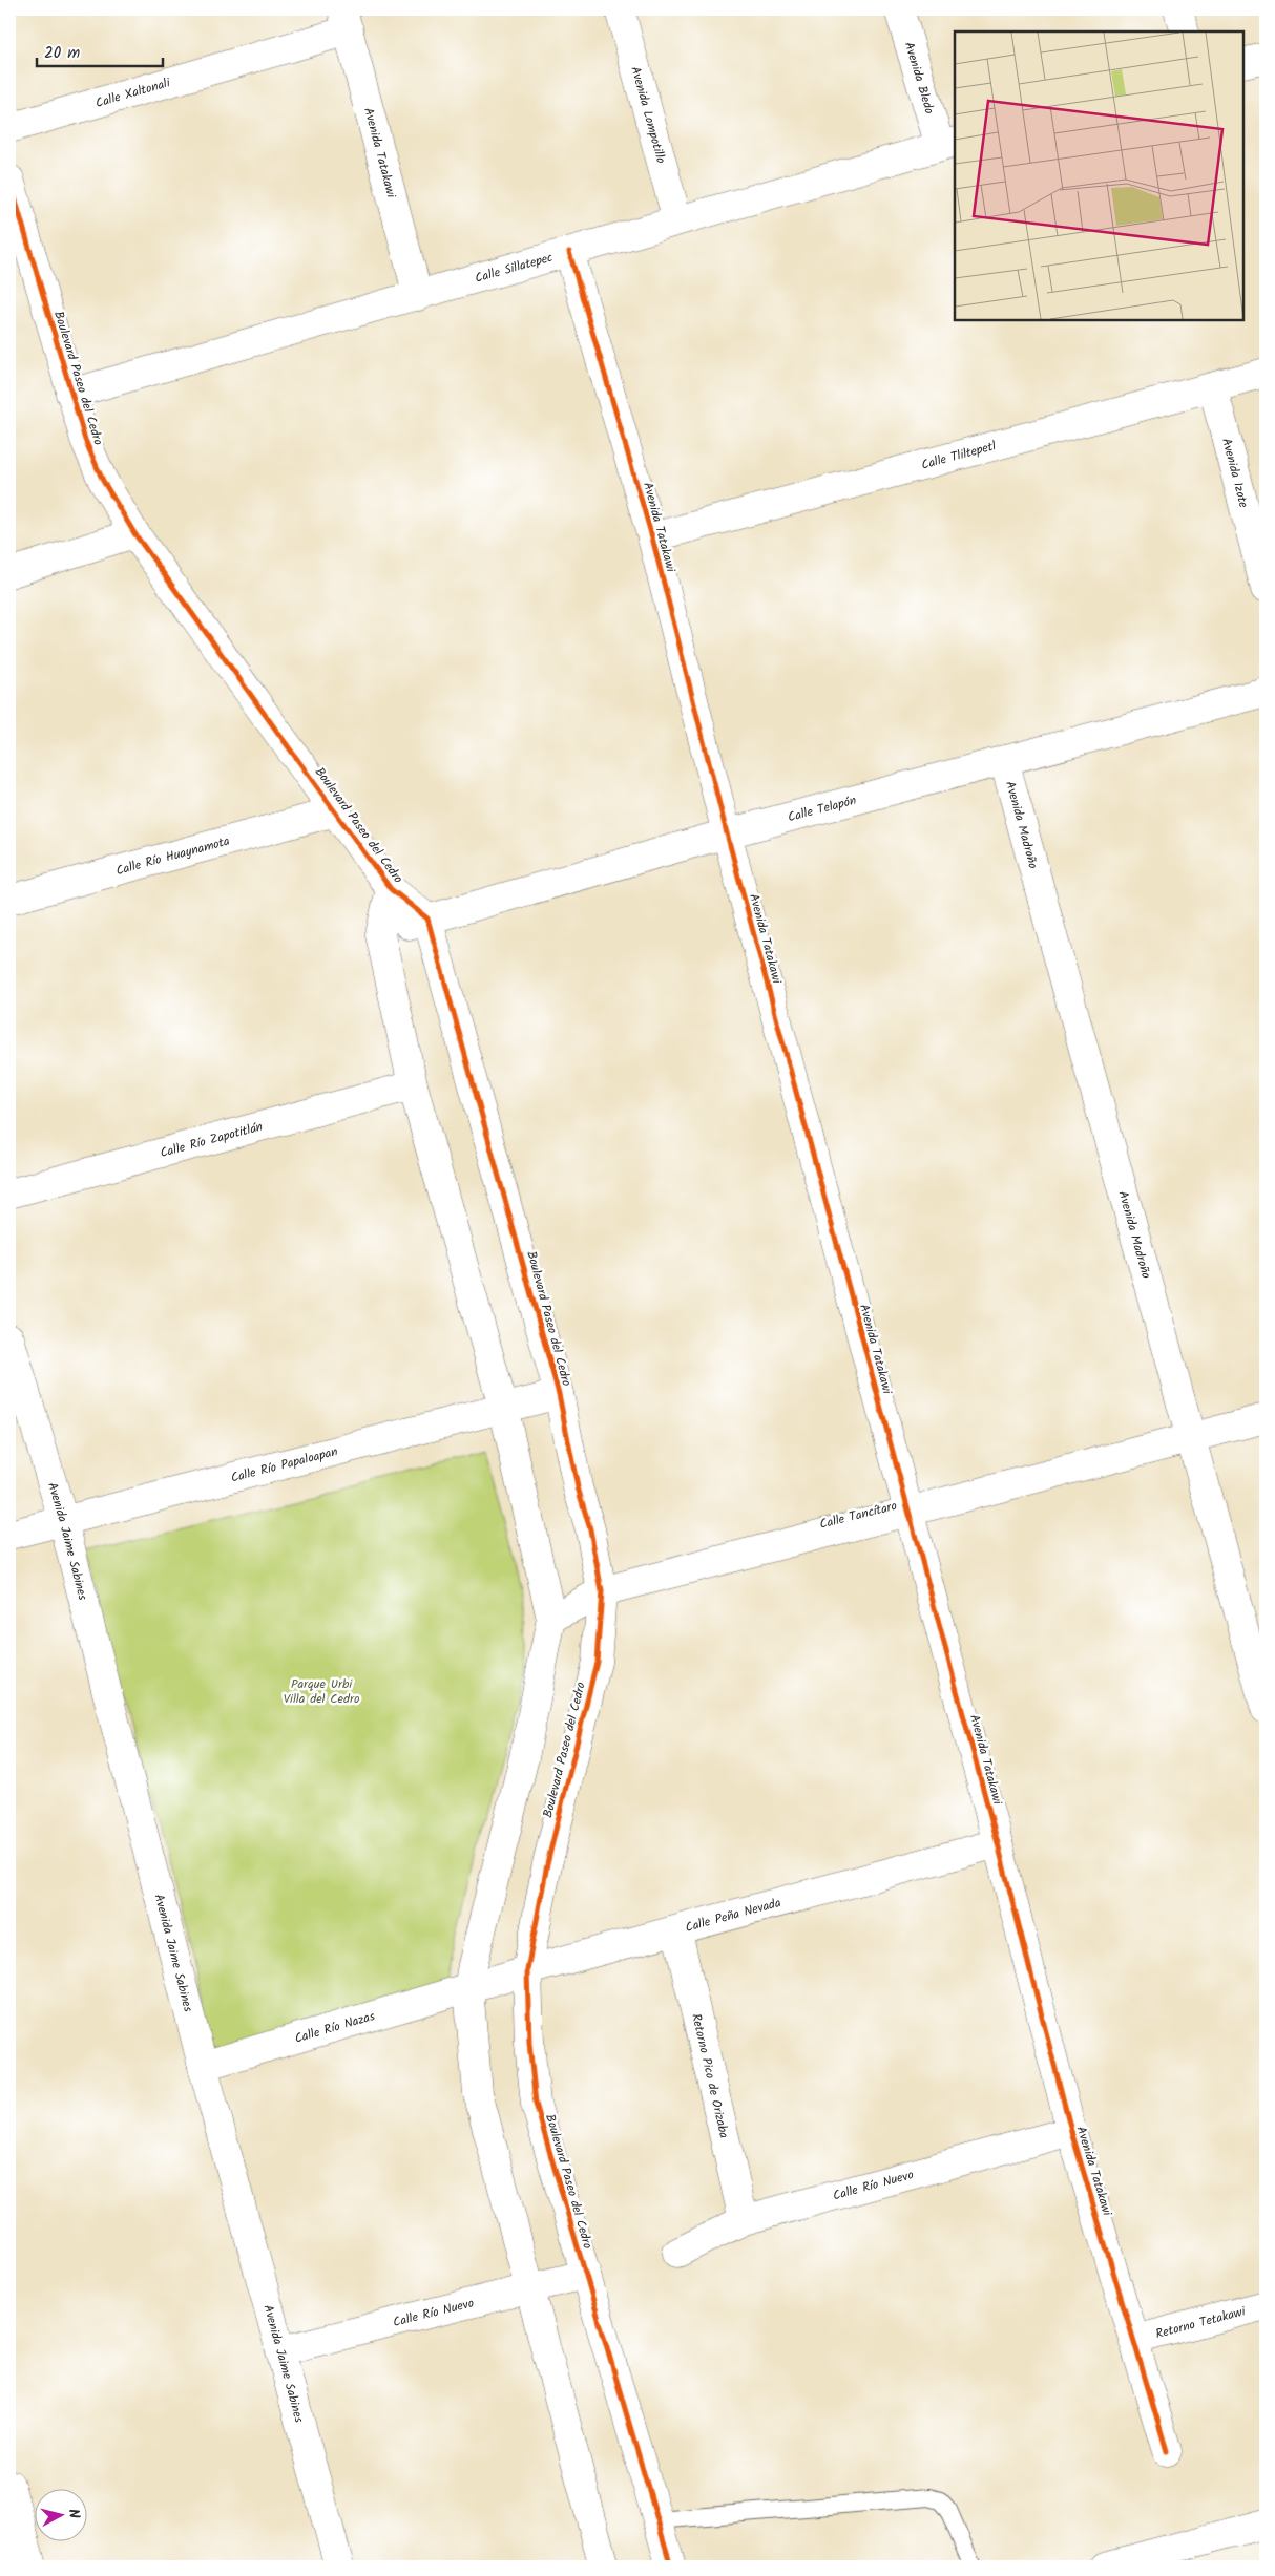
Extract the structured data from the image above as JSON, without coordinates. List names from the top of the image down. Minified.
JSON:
{"streets":{"street":["Avenida Bledo","Calle Xaltonali","Avenida Lompotillo","Avenida Tatakawi","Calle Sillatepec","Boulevard Paseo del Cedro","Calle Tliltepetl","Avenida Izote","Calle Telapón","Avenida Madroño","Calle Río Huaynamota","Calle Río Zapotitlán","Calle Río Papaloapan","Calle Tancítaro","Avenida Jaime Sabines","Calle Peña Nevada","Calle Río Nazas","Retorno Pico de Orizaba","Calle Río Nuevo","Retorno Tetakawi"]},"crossings":[["Avenida Bledo","Calle Sillatepec"],["Calle Xaltonali","Avenida Tatakawi"],["Avenida Lompotillo","Calle Sillatepec"],["Avenida Tatakawi","Calle Sillatepec"],["Avenida Tatakawi","Calle Tliltepetl"],["Avenida Tatakawi","Calle Telapón"],["Avenida Tatakawi","Calle Tancítaro"],["Avenida Tatakawi","Calle Peña Nevada"],["Avenida Tatakawi","Calle Río Nuevo"],["Avenida Tatakawi","Retorno Tetakawi"],["Calle Sillatepec","Boulevard Paseo del Cedro"],["Boulevard Paseo del Cedro","Calle Telapón"],["Boulevard Paseo del Cedro","Calle Río Huaynamota"],["Boulevard Paseo del Cedro","Calle Río Zapotitlán"],["Boulevard Paseo del Cedro","Calle Río Papaloapan"],["Boulevard Paseo del Cedro","Calle Tancítaro"],["Boulevard Paseo del Cedro","Calle Peña Nevada"],["Boulevard Paseo del Cedro","Calle Río Nazas"],["Boulevard Paseo del Cedro","Calle Río Nuevo"],["Calle Tliltepetl","Avenida Izote"],["Calle Telapón","Avenida Madroño"],["Avenida Madroño","Calle Tancítaro"],["Calle Río Papaloapan","Avenida Jaime Sabines"],["Avenida Jaime Sabines","Calle Río Nazas"],["Avenida Jaime Sabines","Calle Río Nuevo"],["Calle Peña Nevada","Calle Río Nazas"],["Calle Peña Nevada","Retorno Pico de Orizaba"],["Retorno Pico de Orizaba","Calle Río Nuevo"]],"parks":["Parque Urbi Villa del Cedro"],"scale_bar":"20 m","north":"right"}
